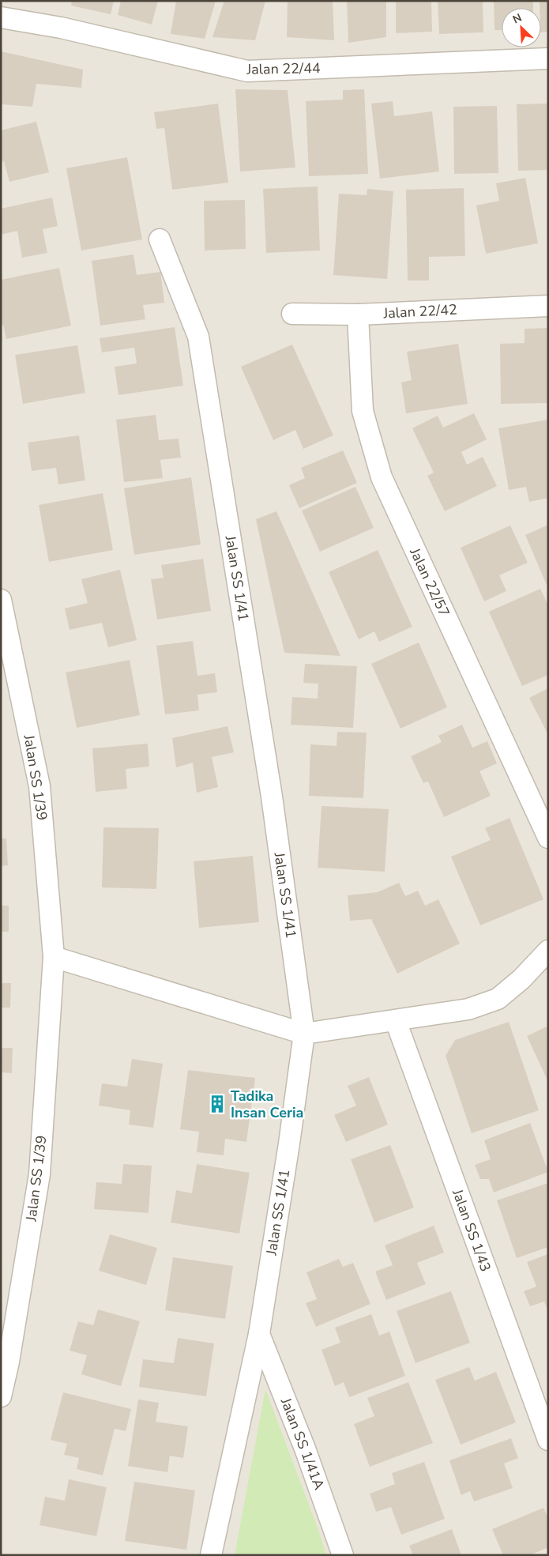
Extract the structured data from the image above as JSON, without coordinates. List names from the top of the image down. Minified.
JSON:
{"streets":{"street":["Jalan 22/44","Jalan 22/42","Jalan SS 1/41","Jalan 22/57","Jalan SS 1/39","Jalan SS 1/43","Jalan SS 1/41A"]},"crossings":[["Jalan 22/42","Jalan 22/57"],["Jalan SS 1/41","Jalan SS 1/41A"]],"places":{"building":["Tadika Insan Ceria"]},"north":"top left"}
